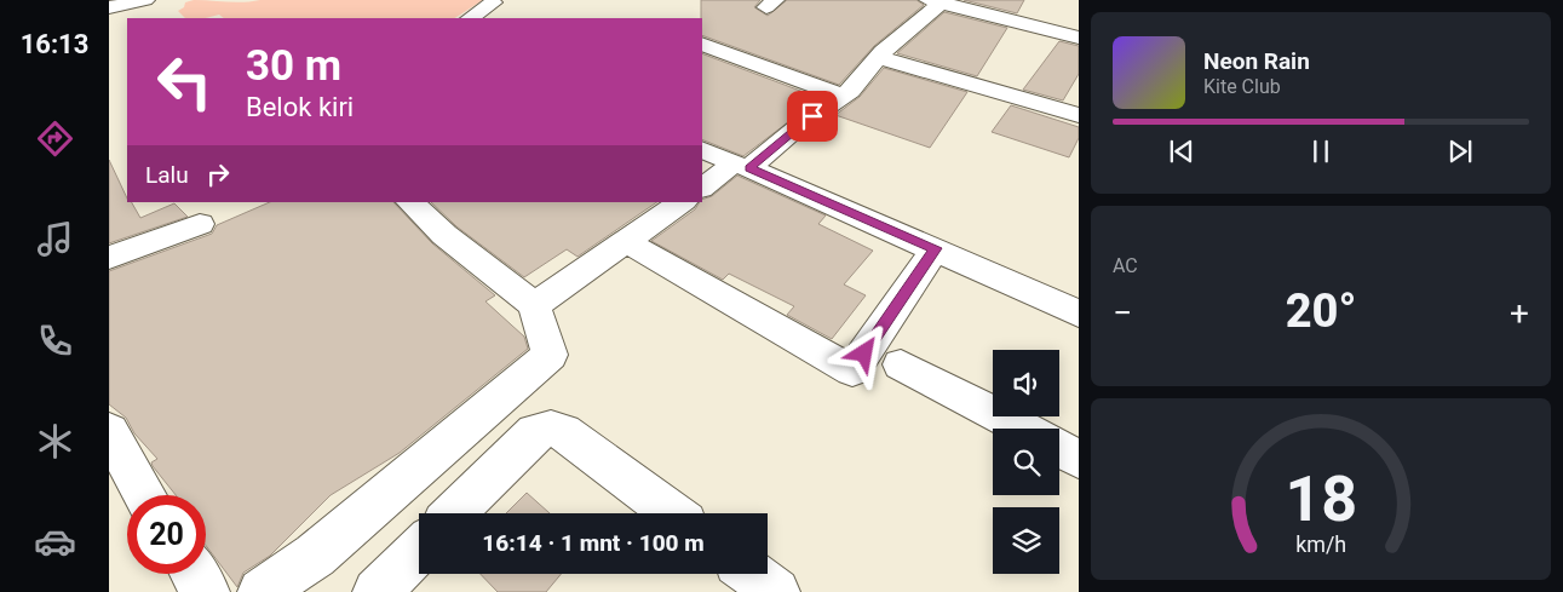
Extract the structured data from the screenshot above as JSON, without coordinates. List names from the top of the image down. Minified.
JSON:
{"page":{"tabs":"16:13","turn":["30 m","Belok kiri"],"song":["Neon Rain","Kite Club"],"then":"Lalu","tile":"AC","heat":["−","20°","+"],"limit":"20","trip":"16:14 · 1 mnt · 100 m","gauge":["18","km/h"]}}
